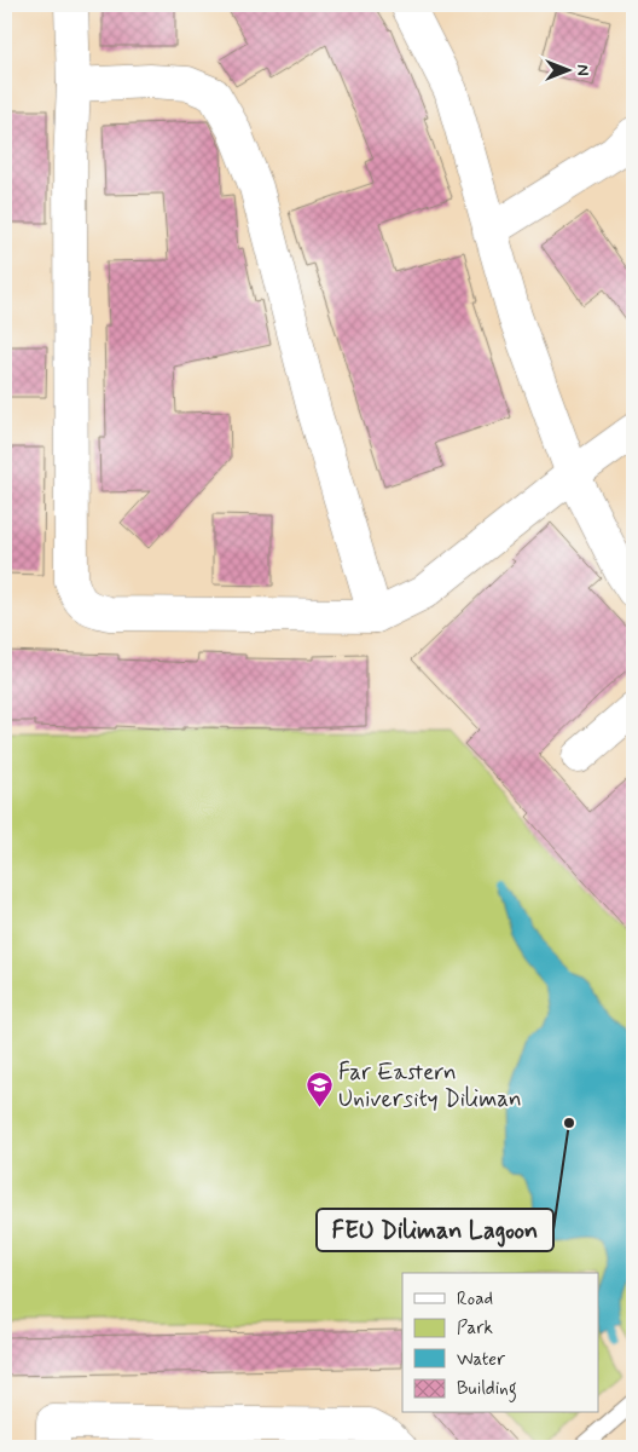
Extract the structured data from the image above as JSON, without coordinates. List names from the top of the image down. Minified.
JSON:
{"places":{"school or university":["Far Eastern University Diliman"],"other":["FEU Diliman Lagoon"]},"legend":["Road","Park","Water","Building"],"north":"right"}
